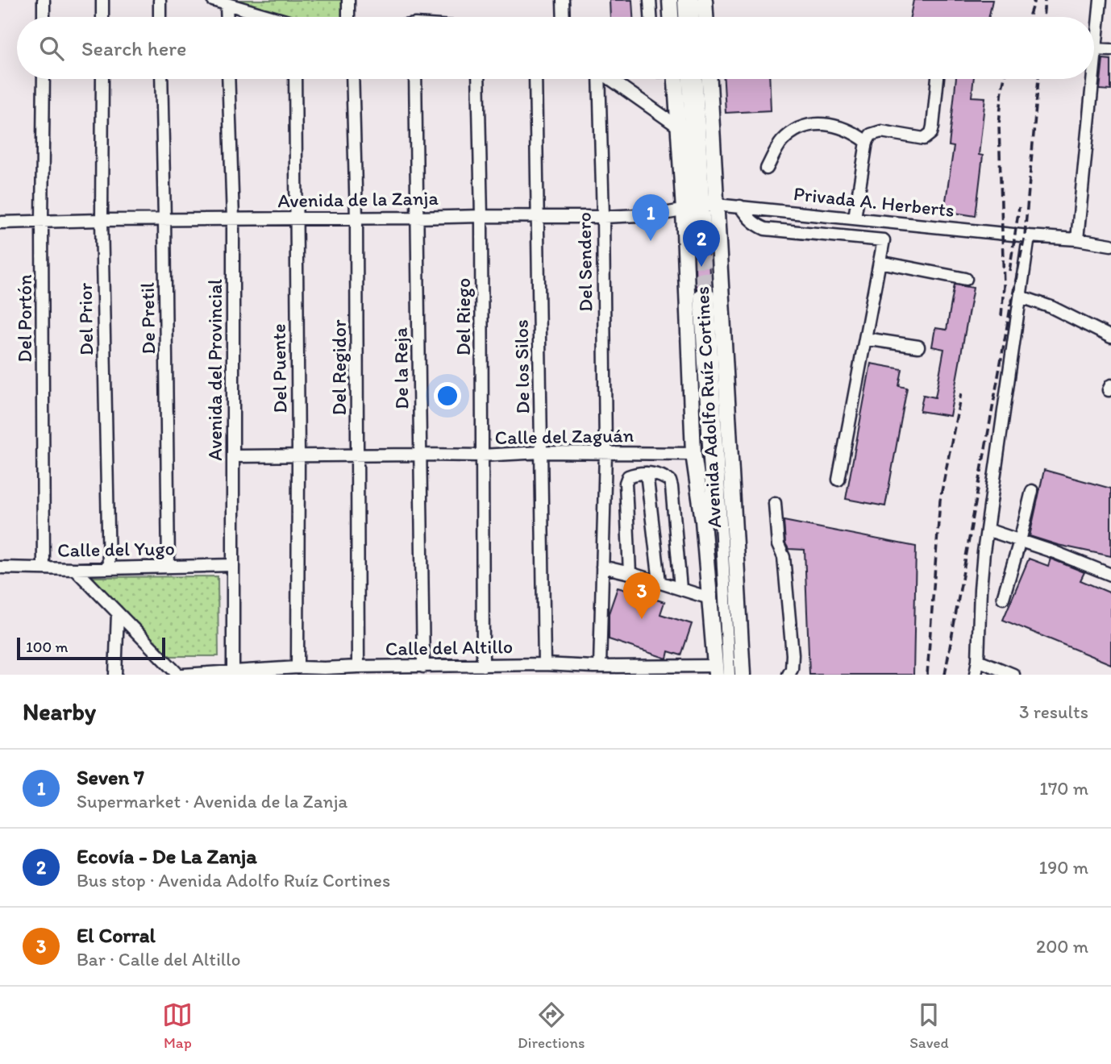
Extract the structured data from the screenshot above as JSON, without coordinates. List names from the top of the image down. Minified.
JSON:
{"streets":{"main road":["Avenida Adolfo Ruíz Cortines"],"street":["Avenida de la Zanja","Privada A. Herberts","Del Sendero","Del Riego","Del Portón","De Pretil","Del Prior","De los Silos","Del Regidor","Del Puente","De la Reja","Avenida del Provincial","Calle del Zaguán","Calle del Yugo","Calle del Altillo"]},"crossings":[["Avenida de la Zanja","Privada A. Herberts"],["Avenida de la Zanja","Del Sendero"],["Avenida de la Zanja","Del Riego"],["Avenida de la Zanja","Del Portón"],["Avenida de la Zanja","De Pretil"],["Avenida de la Zanja","Del Prior"],["Avenida de la Zanja","De los Silos"],["Avenida de la Zanja","Del Regidor"],["Avenida de la Zanja","Del Puente"],["Avenida de la Zanja","De la Reja"],["Avenida de la Zanja","Avenida del Provincial"],["Avenida de la Zanja","Avenida Adolfo Ruíz Cortines"],["Privada A. Herberts","Avenida Adolfo Ruíz Cortines"],["Del Sendero","Calle del Zaguán"],["Del Sendero","Calle del Altillo"],["Del Riego","Calle del Zaguán"],["Del Riego","Calle del Altillo"],["Del Portón","Calle del Yugo"],["De Pretil","Calle del Yugo"],["Del Prior","Calle del Yugo"],["De los Silos","Calle del Zaguán"],["De los Silos","Calle del Altillo"],["Del Regidor","Calle del Zaguán"],["Del Regidor","Calle del Altillo"],["Del Puente","Calle del Zaguán"],["Del Puente","Calle del Altillo"],["De la Reja","Calle del Zaguán"],["De la Reja","Calle del Altillo"],["Avenida del Provincial","Calle del Zaguán"],["Avenida del Provincial","Calle del Yugo"],["Avenida del Provincial","Calle del Altillo"],["Avenida Adolfo Ruíz Cortines","Calle del Zaguán"],["Avenida Adolfo Ruíz Cortines","Calle del Altillo"]],"scale_bar":"100 m","page":{"search":"Search here","pins":["1","2","3"],"scale":"100 m","heading":["Nearby","3 results"],"list":[{"mark":"1","name":"Seven 7","note":"Supermarket · Avenida de la Zanja","value":"170 m"},{"mark":"2","name":"Ecovía - De La Zanja","note":"Bus stop · Avenida Adolfo Ruíz Cortines","value":"190 m"},{"mark":"3","name":"El Corral","note":"Bar · Calle del Altillo","value":"200 m"}],"nav":["Map","Directions","Saved"]}}
